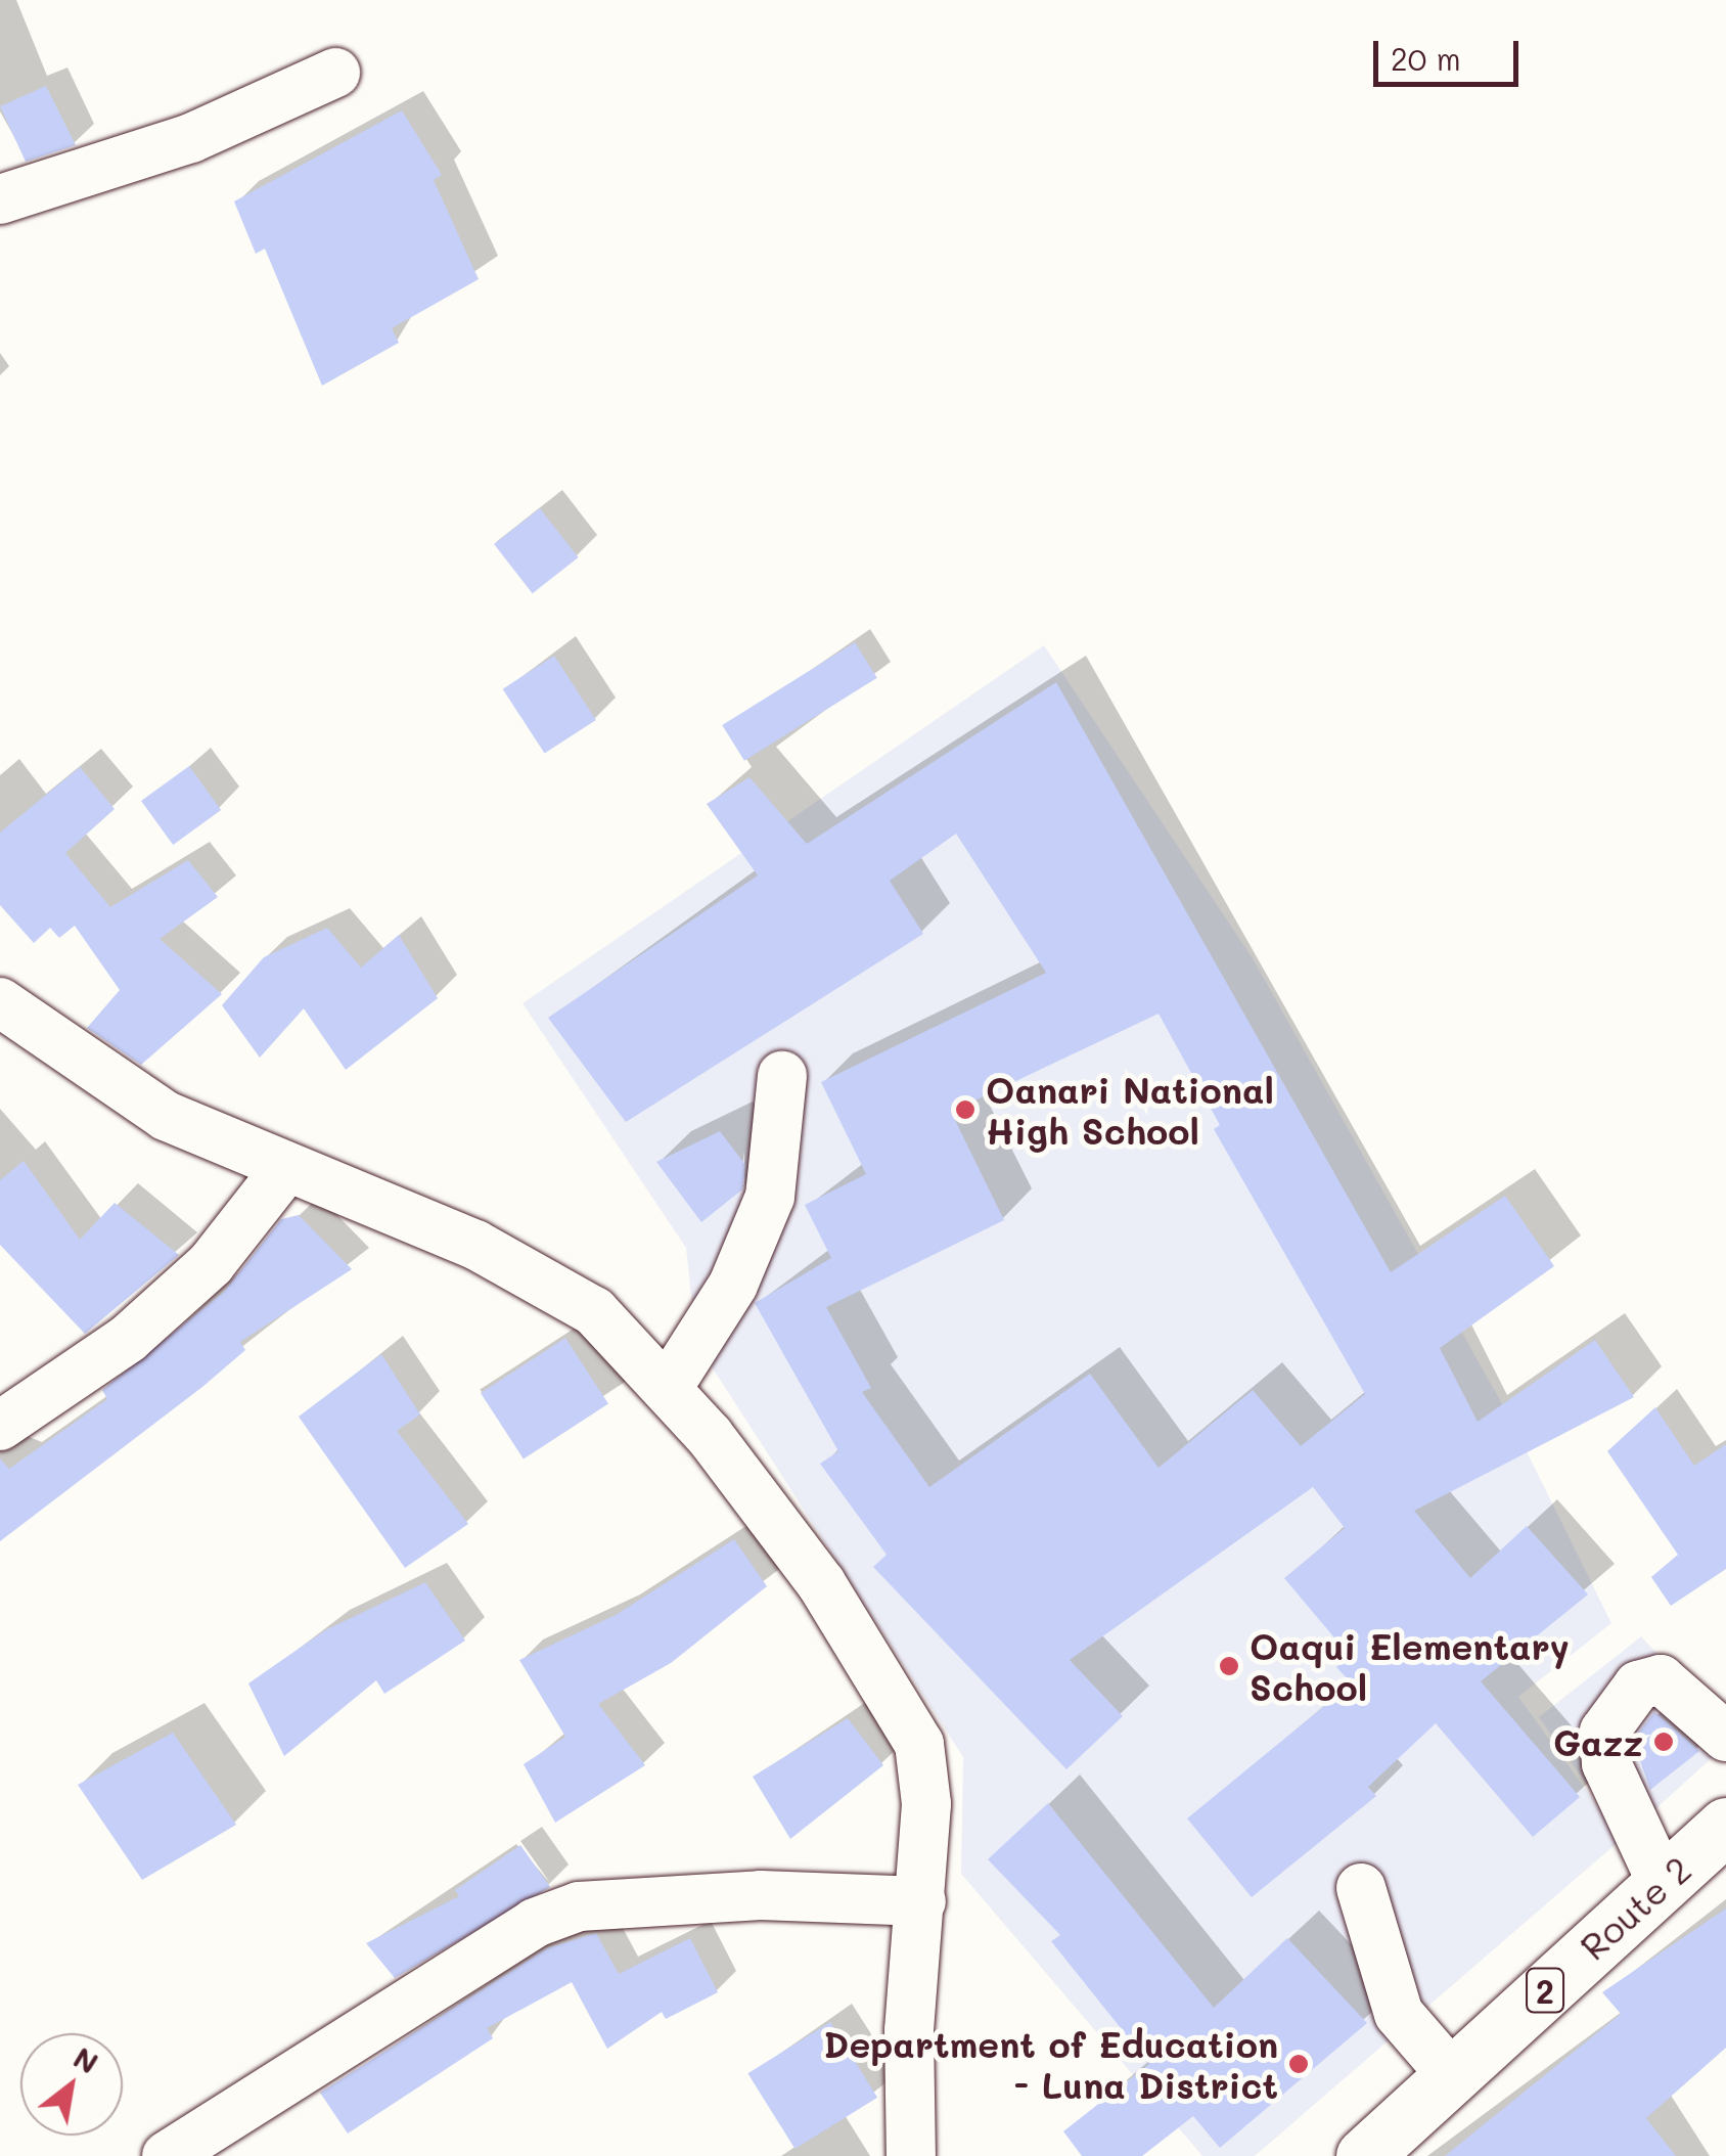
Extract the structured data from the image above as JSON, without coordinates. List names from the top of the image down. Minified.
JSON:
{"streets":{"highway":["Route 2","2"]},"places":["Oanari National High School","Oaqui Elementary School","Gazz","Department of Education - Luna District"],"scale_bar":"20 m","north":"top right"}
